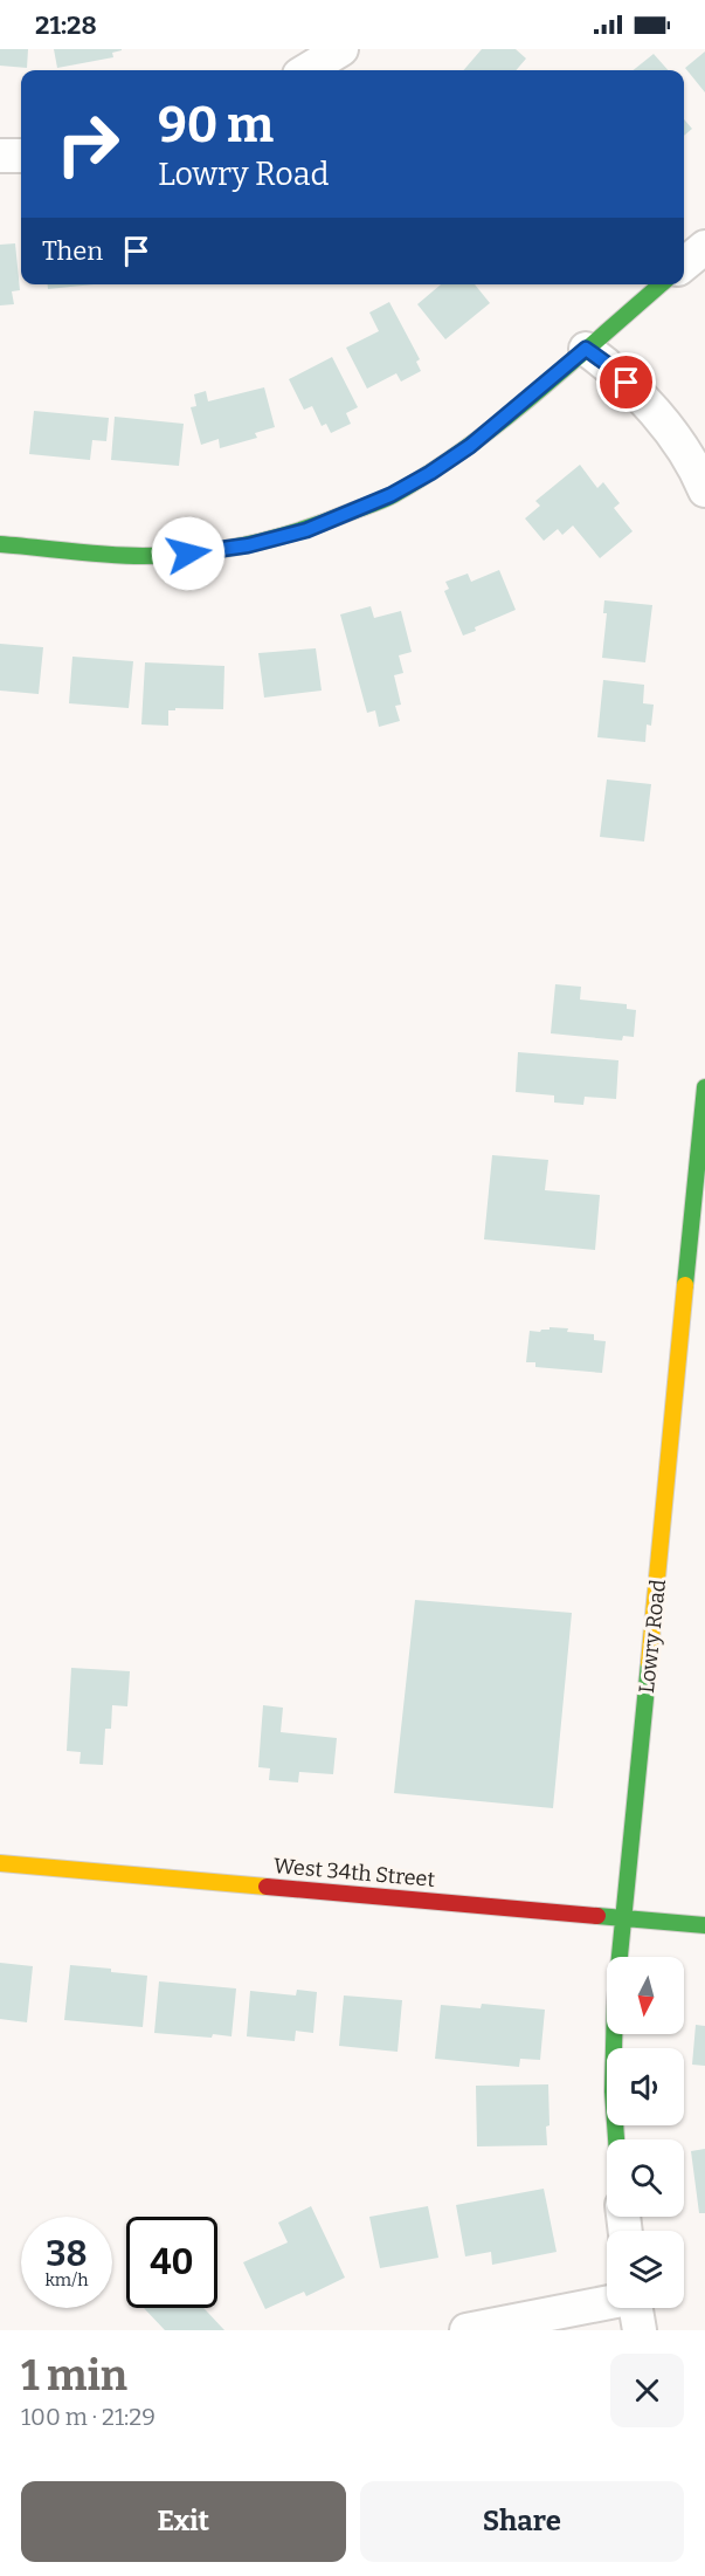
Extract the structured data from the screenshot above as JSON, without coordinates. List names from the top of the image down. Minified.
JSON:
{"streets":{"street":["Lowry Road","West 34th Street"]},"crossings":[["Lowry Road","West 34th Street"]],"north":"bottom","page":{"status":"21:28","turn":["90 m","Lowry Road"],"then":"Then","speed":"38 km/h","limit":"40","heading":["1 min","100 m · 21:29"],"buttons":["Exit","Share"]}}
